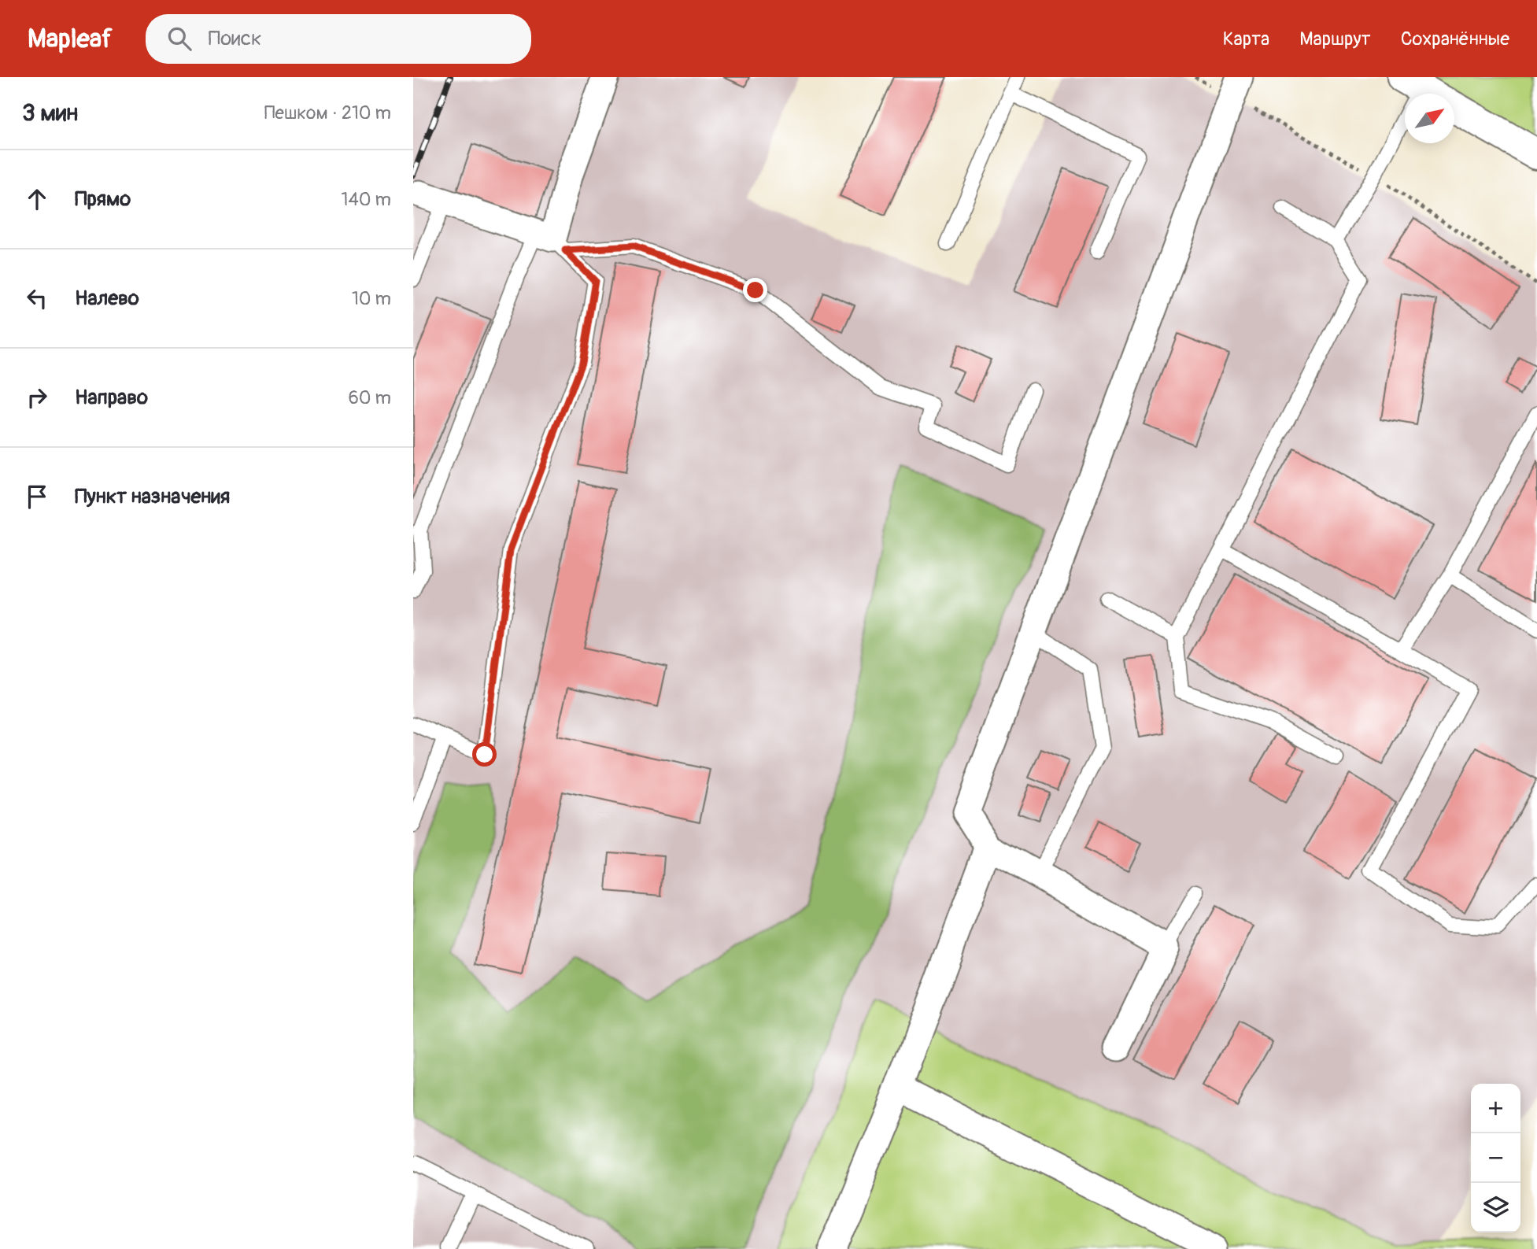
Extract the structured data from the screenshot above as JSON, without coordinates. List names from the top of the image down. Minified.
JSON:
{"north":"top right","page":{"header":"Mapleaf","search":"Поиск","nav":["Карта","Маршрут","Сохранённые"],"heading":["3 мин","Пешком · 210 m"],"list":[["Прямо","140 m"],["Налево","10 m"],["Направо","60 m"],"Пункт назначения"],"map_buttons":["+","−"]}}
